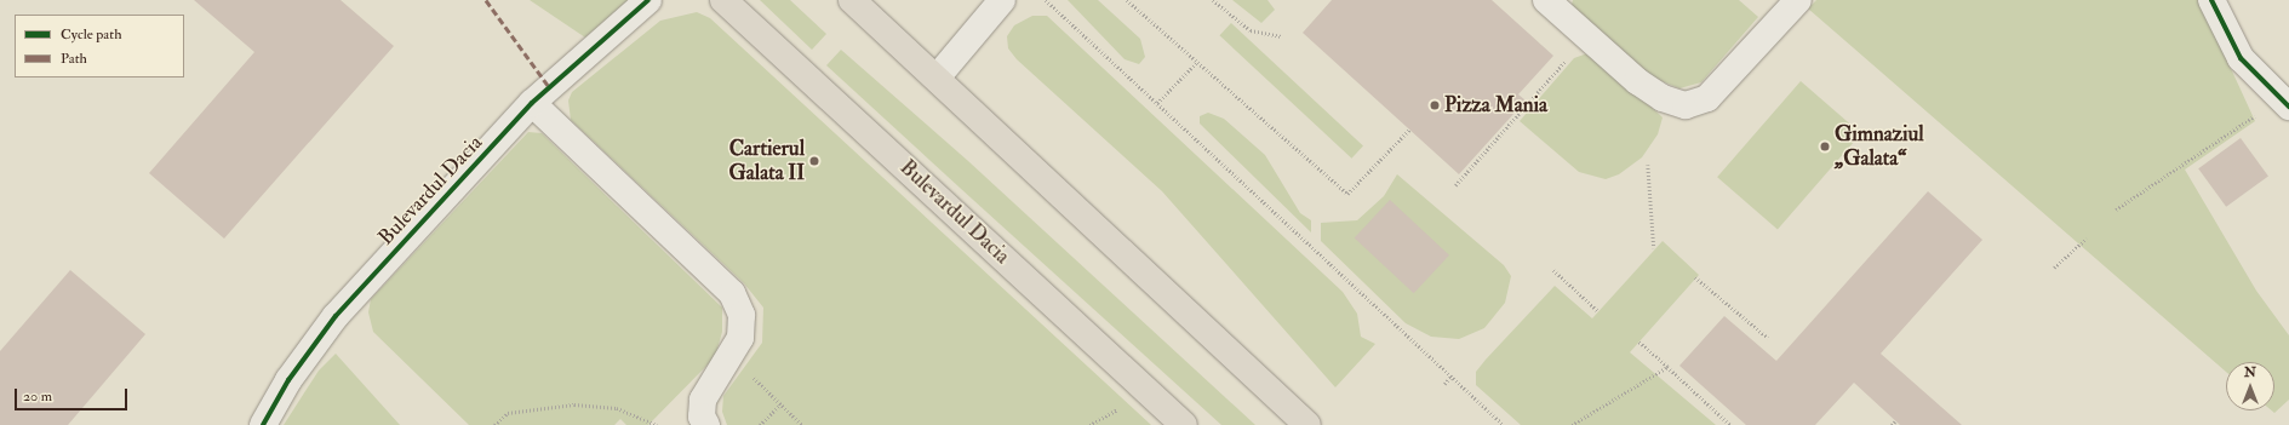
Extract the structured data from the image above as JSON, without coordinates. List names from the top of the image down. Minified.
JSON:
{"streets":{"main road":["Bulevardul Dacia"]},"places":["Pizza Mania","Gimnaziul „Galata“","Cartierul Galata II"],"legend":["Cycle path","Path"],"scale_bar":"20 m","north":"top"}
